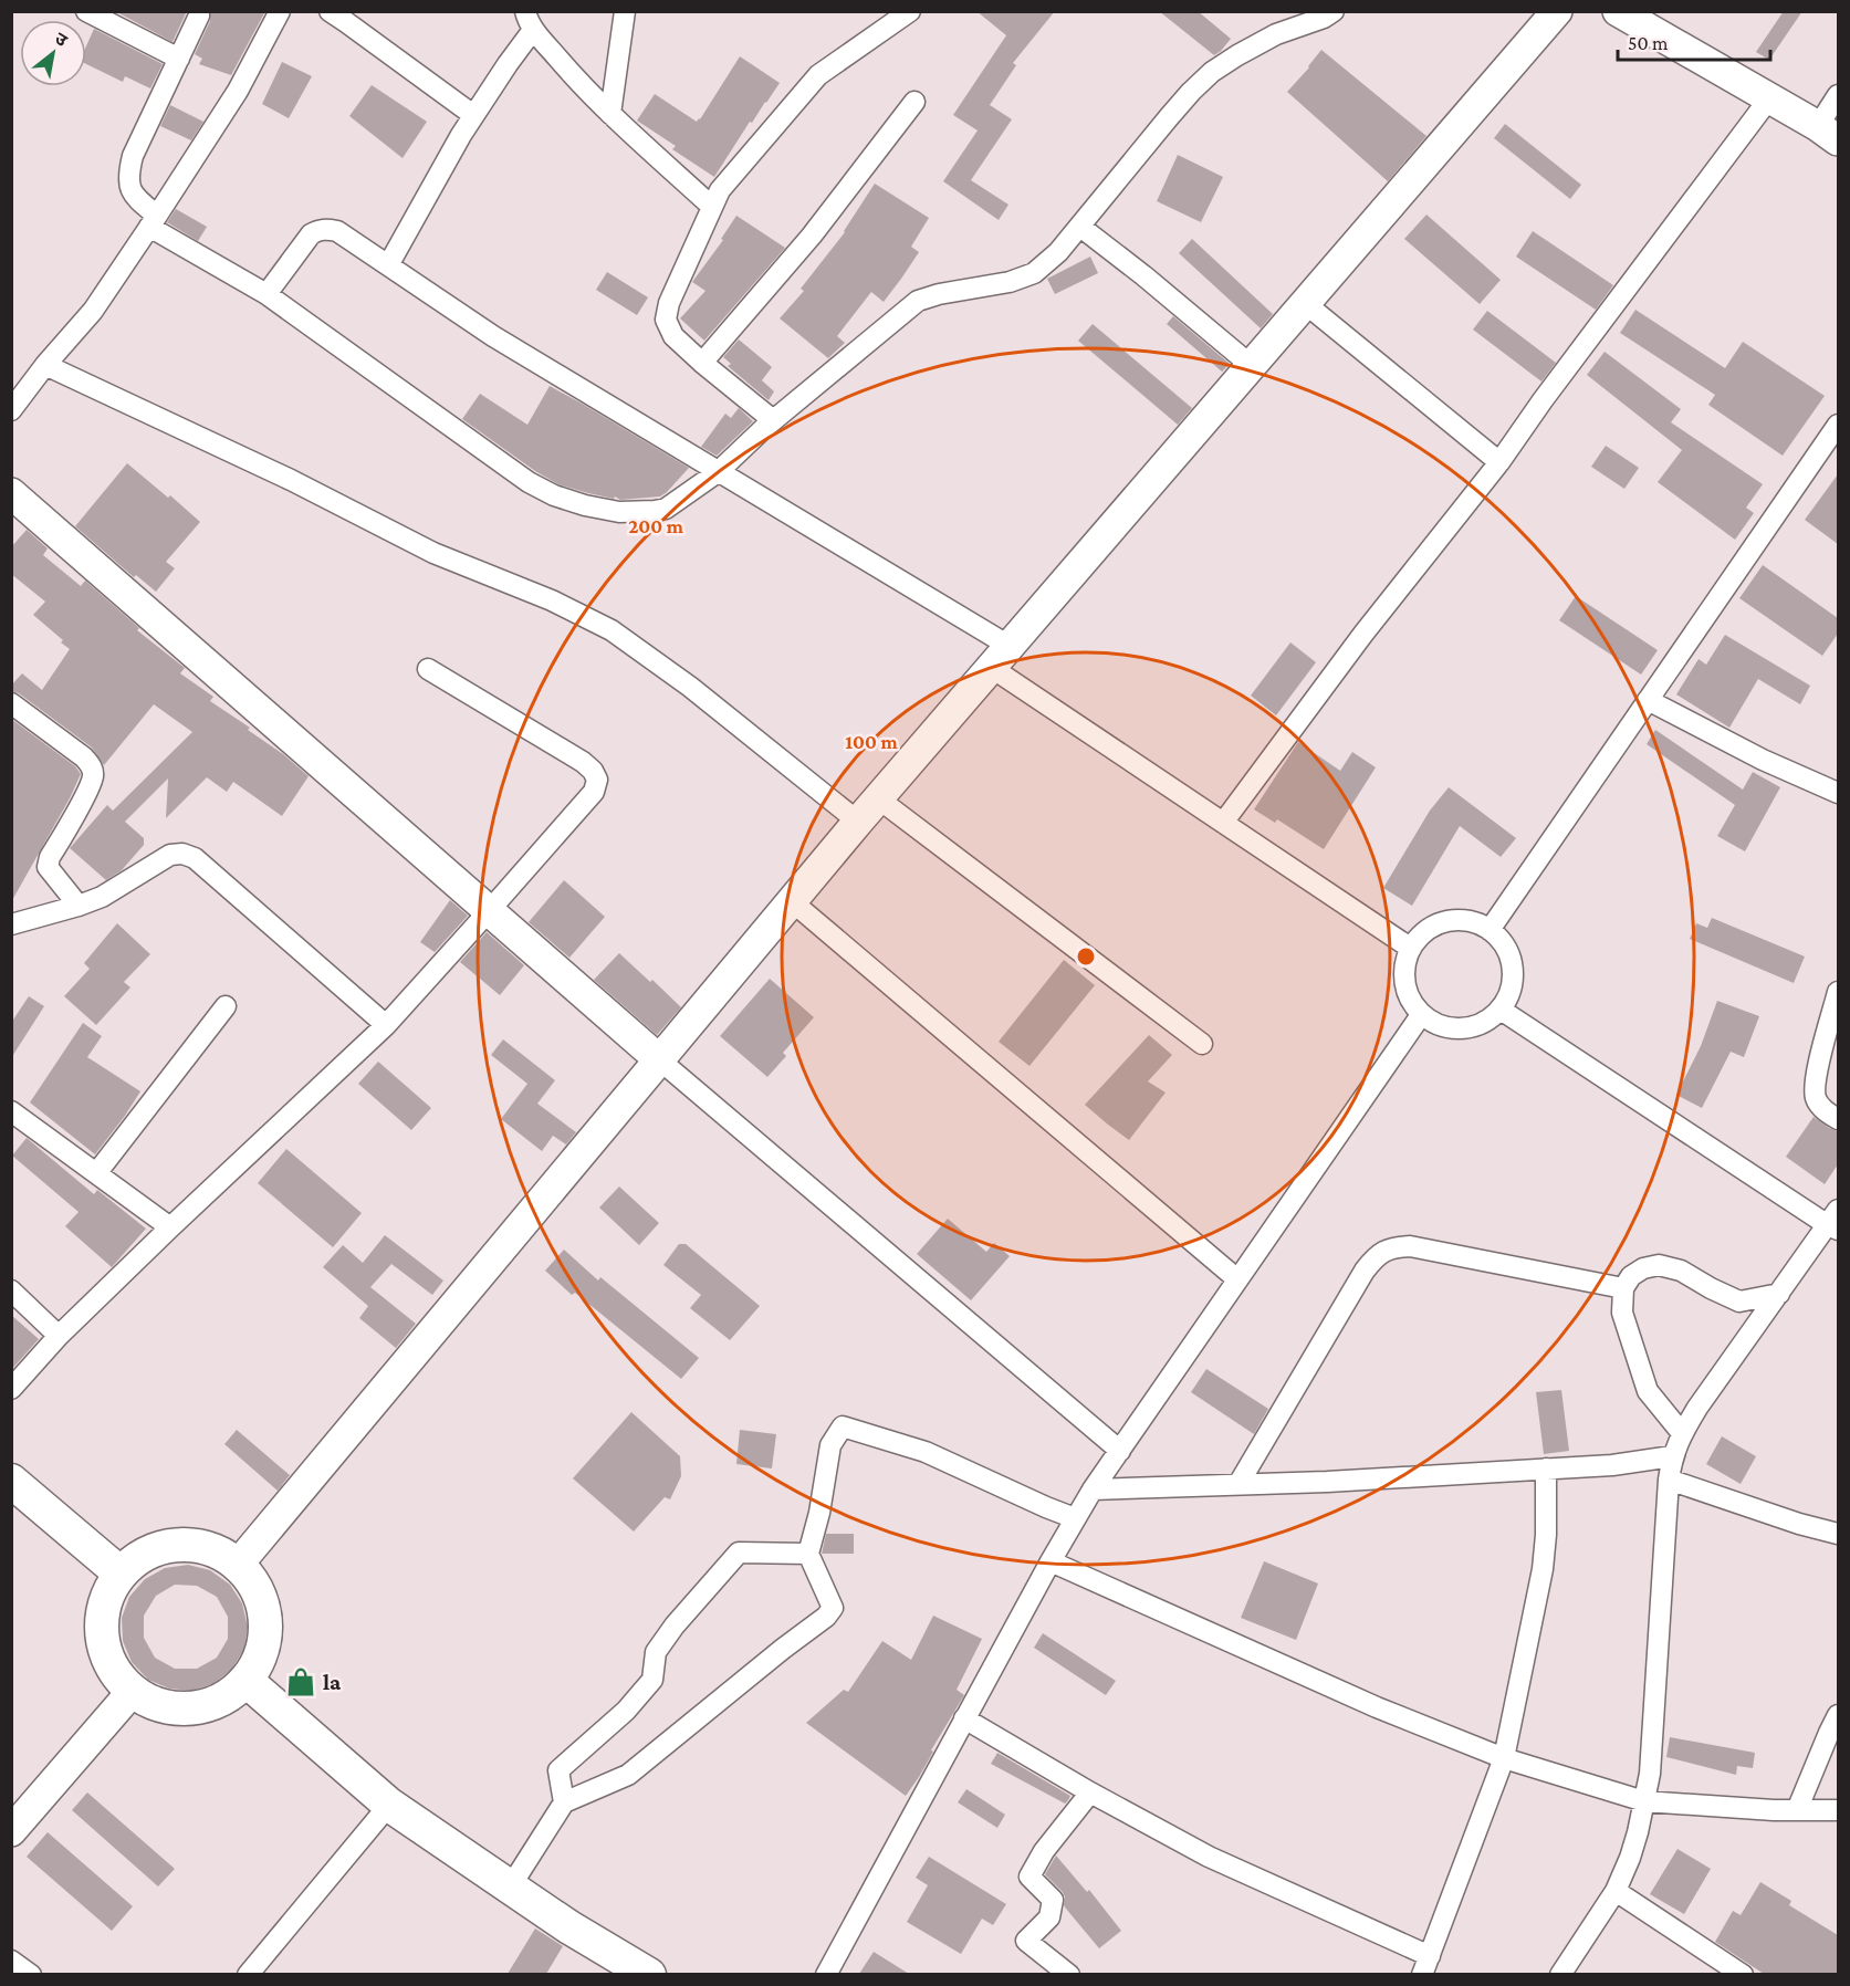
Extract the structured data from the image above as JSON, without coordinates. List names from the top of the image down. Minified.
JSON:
{"places":{"shop":["la"]},"scale_bar":"50 m","north":"top right","rings":["200 m","100 m"]}
